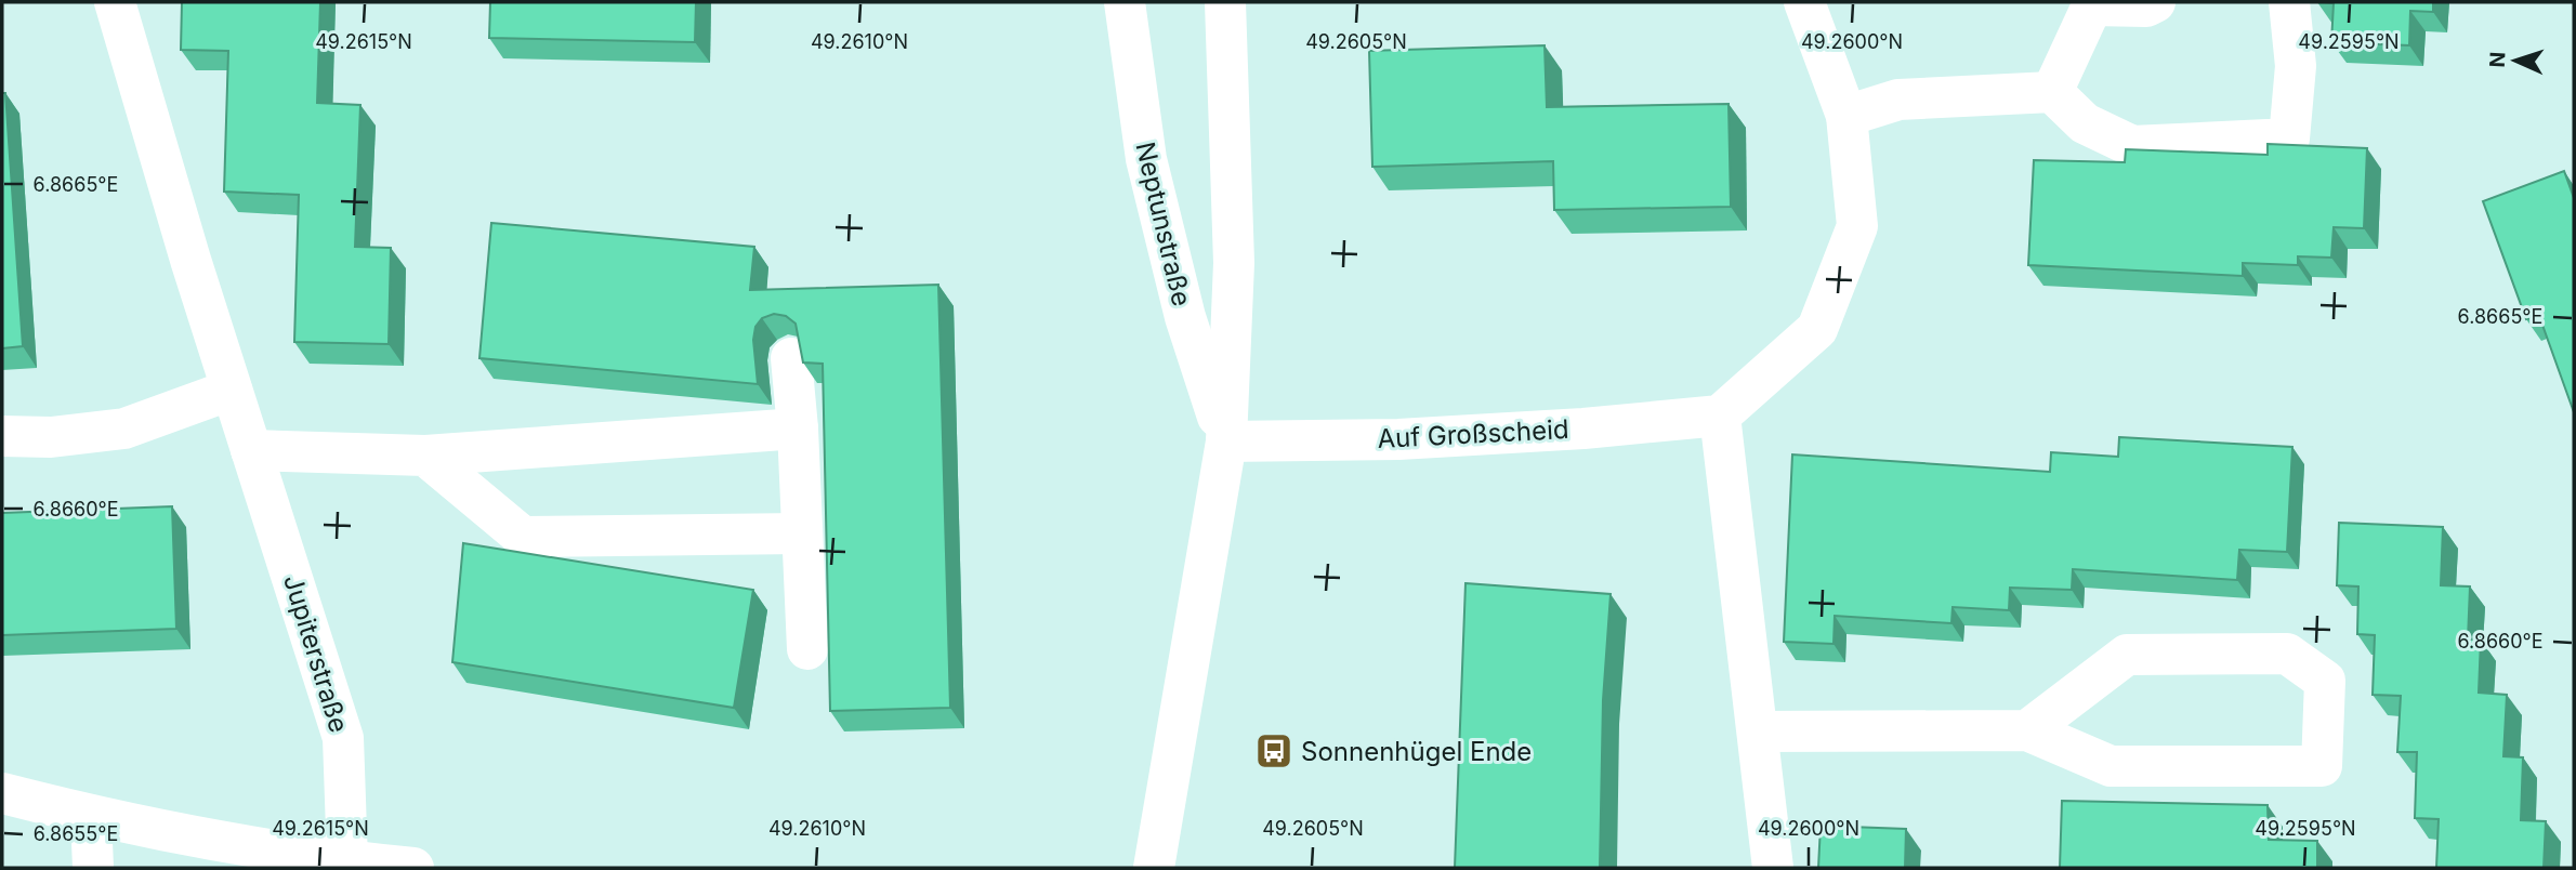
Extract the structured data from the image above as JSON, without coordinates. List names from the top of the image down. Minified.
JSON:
{"streets":{"street":["Neptunstraße","Auf Großscheid","Jupiterstraße"]},"crossings":[["Neptunstraße","Auf Großscheid"]],"places":{"bus stop":["Sonnenhügel Ende"]},"north":"left","coordinates":["49.2615°N","49.2610°N","49.2605°N","49.2600°N","49.2595°N","6.8665°E","6.8660°E","6.8655°E"]}
